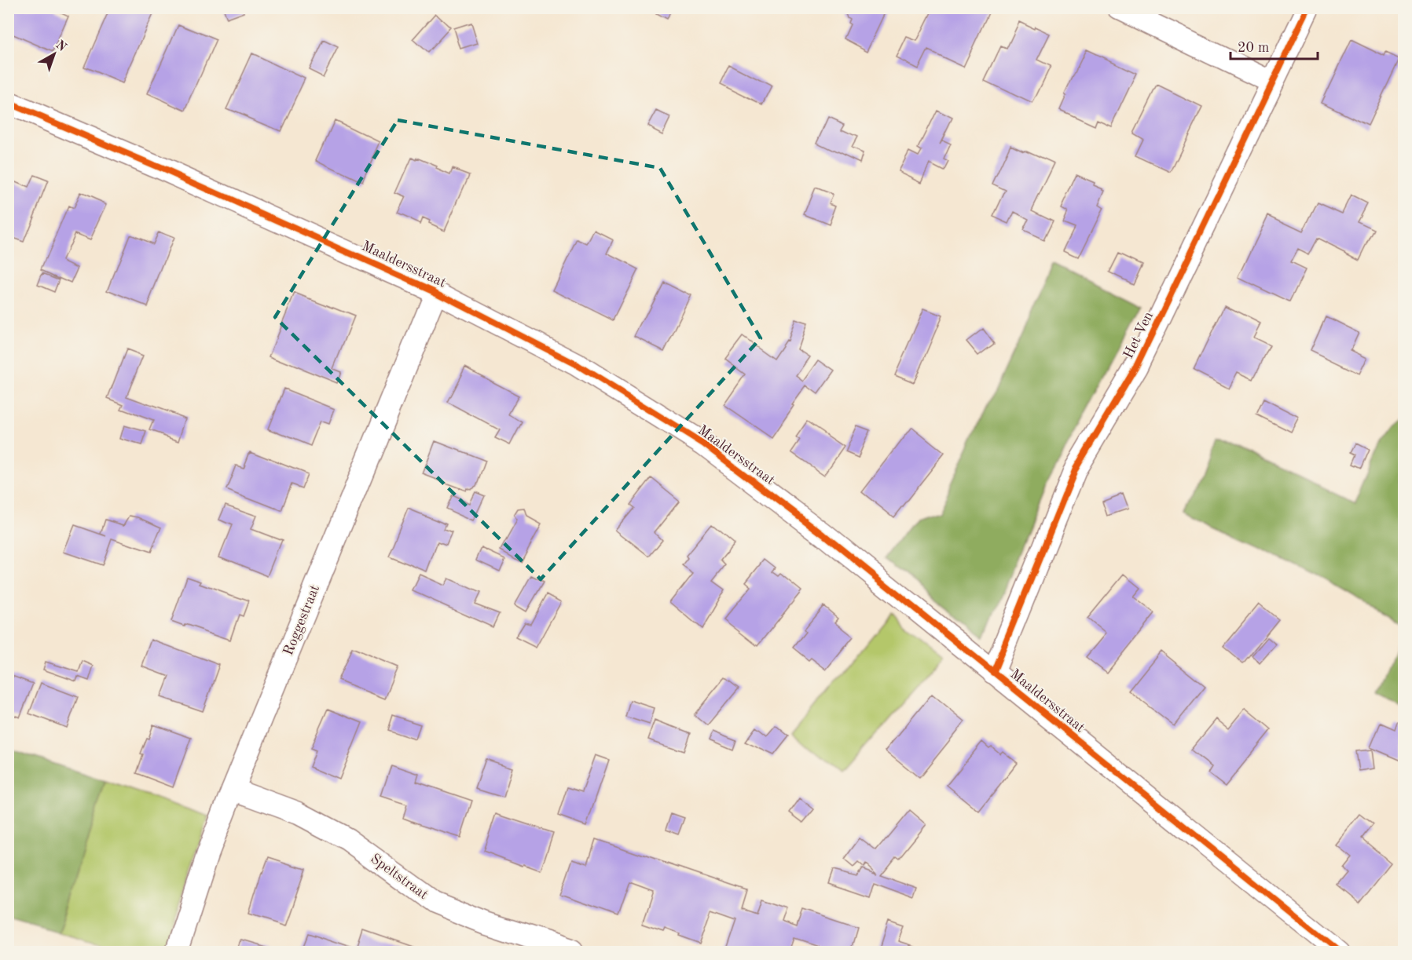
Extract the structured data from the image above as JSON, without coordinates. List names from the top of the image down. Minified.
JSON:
{"streets":{"street":["Maaldersstraat","Het Ven","Roggestraat","Speltstraat"]},"crossings":[["Maaldersstraat","Het Ven"],["Maaldersstraat","Roggestraat"],["Roggestraat","Speltstraat"]],"scale_bar":"20 m","north":"top right"}
